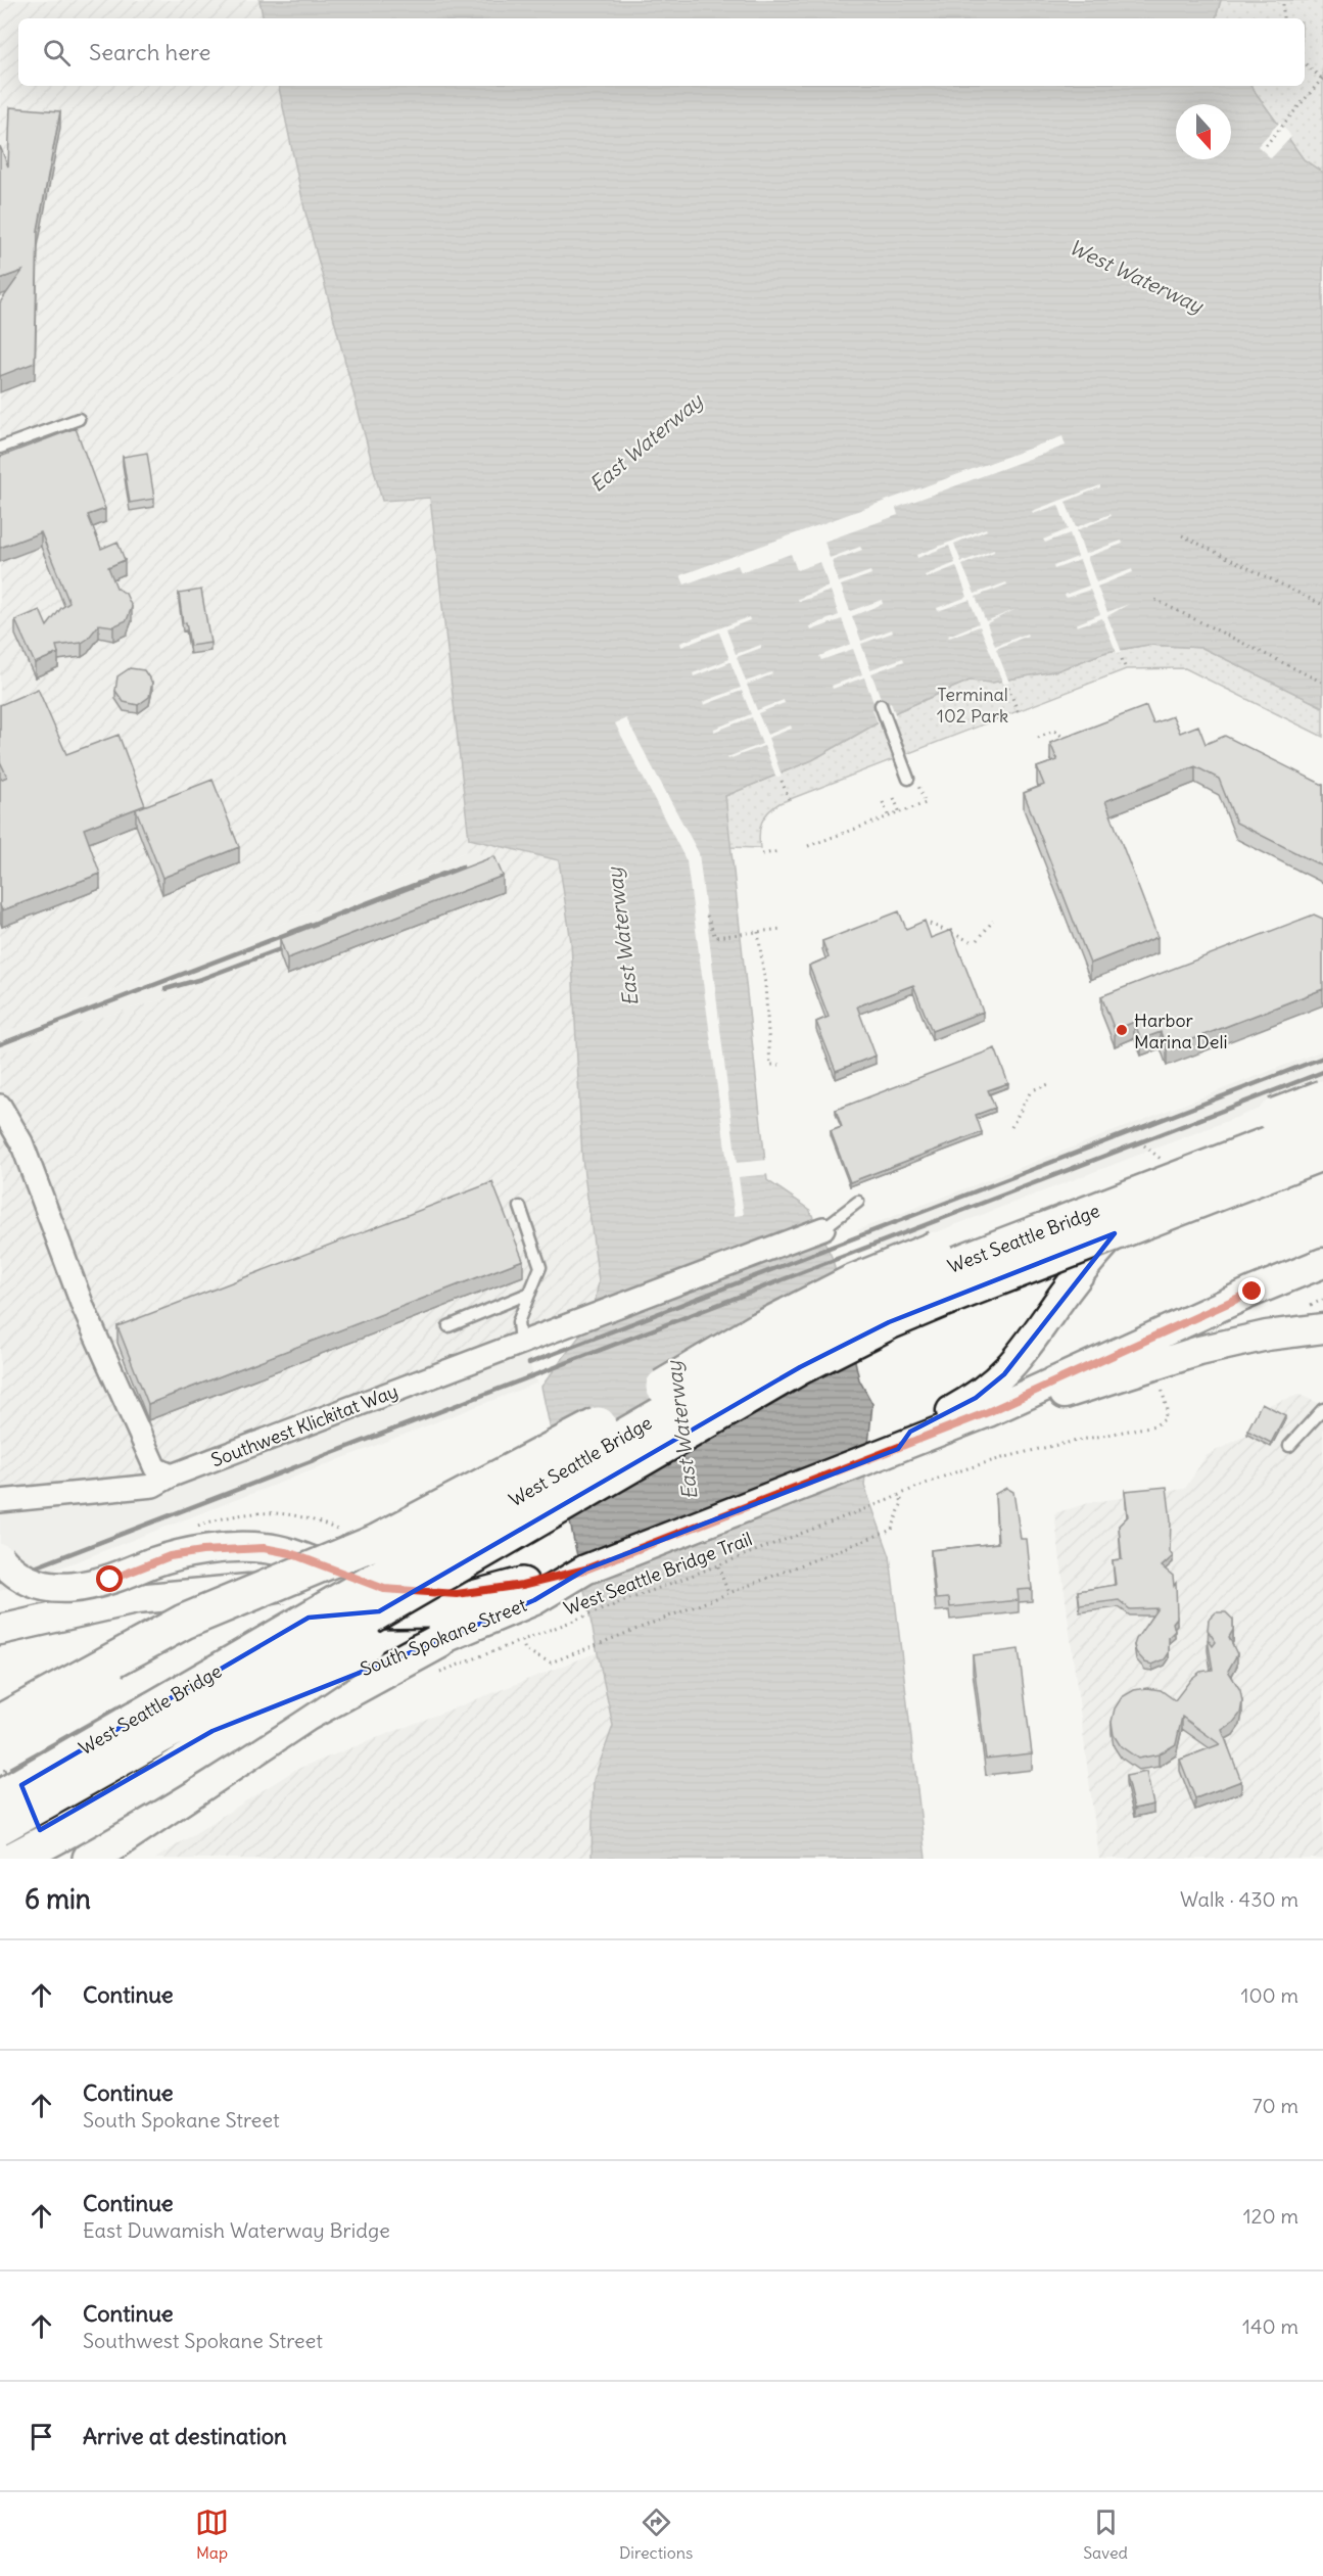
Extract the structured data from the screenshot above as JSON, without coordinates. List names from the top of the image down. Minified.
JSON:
{"streets":{"highway":["West Seattle Bridge"],"main road":["South Spokane Street"],"street":["Southwest Klickitat Way"],"path":["West Seattle Bridge Trail"]},"water":["West Waterway","East Waterway"],"parks":["Terminal 102 Park"],"places":["Harbor Marina Deli"],"north":"bottom","page":{"search":"Search here","heading":["6 min","Walk · 430 m"],"list":[["Continue","100 m"],["Continue","South Spokane Street","70 m"],["Continue","East Duwamish Waterway Bridge","120 m"],["Continue","Southwest Spokane Street","140 m"],"Arrive at destination"],"nav":["Map","Directions","Saved"]}}
